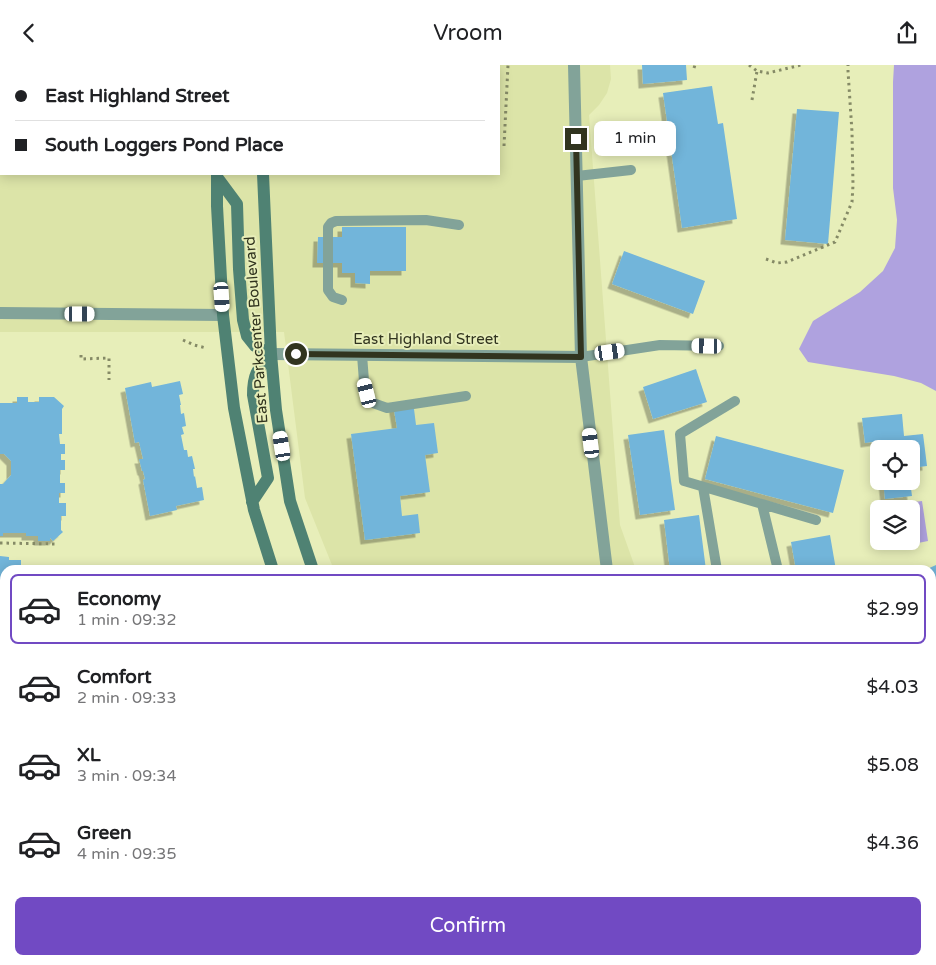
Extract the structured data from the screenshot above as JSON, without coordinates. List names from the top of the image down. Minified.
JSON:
{"streets":{"main road":["East Parkcenter Boulevard"],"street":["East Highland Street"]},"crossings":[["East Parkcenter Boulevard","East Highland Street"]],"page":{"header":"Vroom","banner":["East Highland Street","South Loggers Pond Place"],"bubble":"1 min","list":[{"name":"Economy","note":"1 min · 09:32","value":"$2.99"},{"name":"Comfort","note":"2 min · 09:33","value":"$4.03"},{"name":"XL","note":"3 min · 09:34","value":"$5.08"},{"name":"Green","note":"4 min · 09:35","value":"$4.36"}],"buttons":"Confirm"}}
